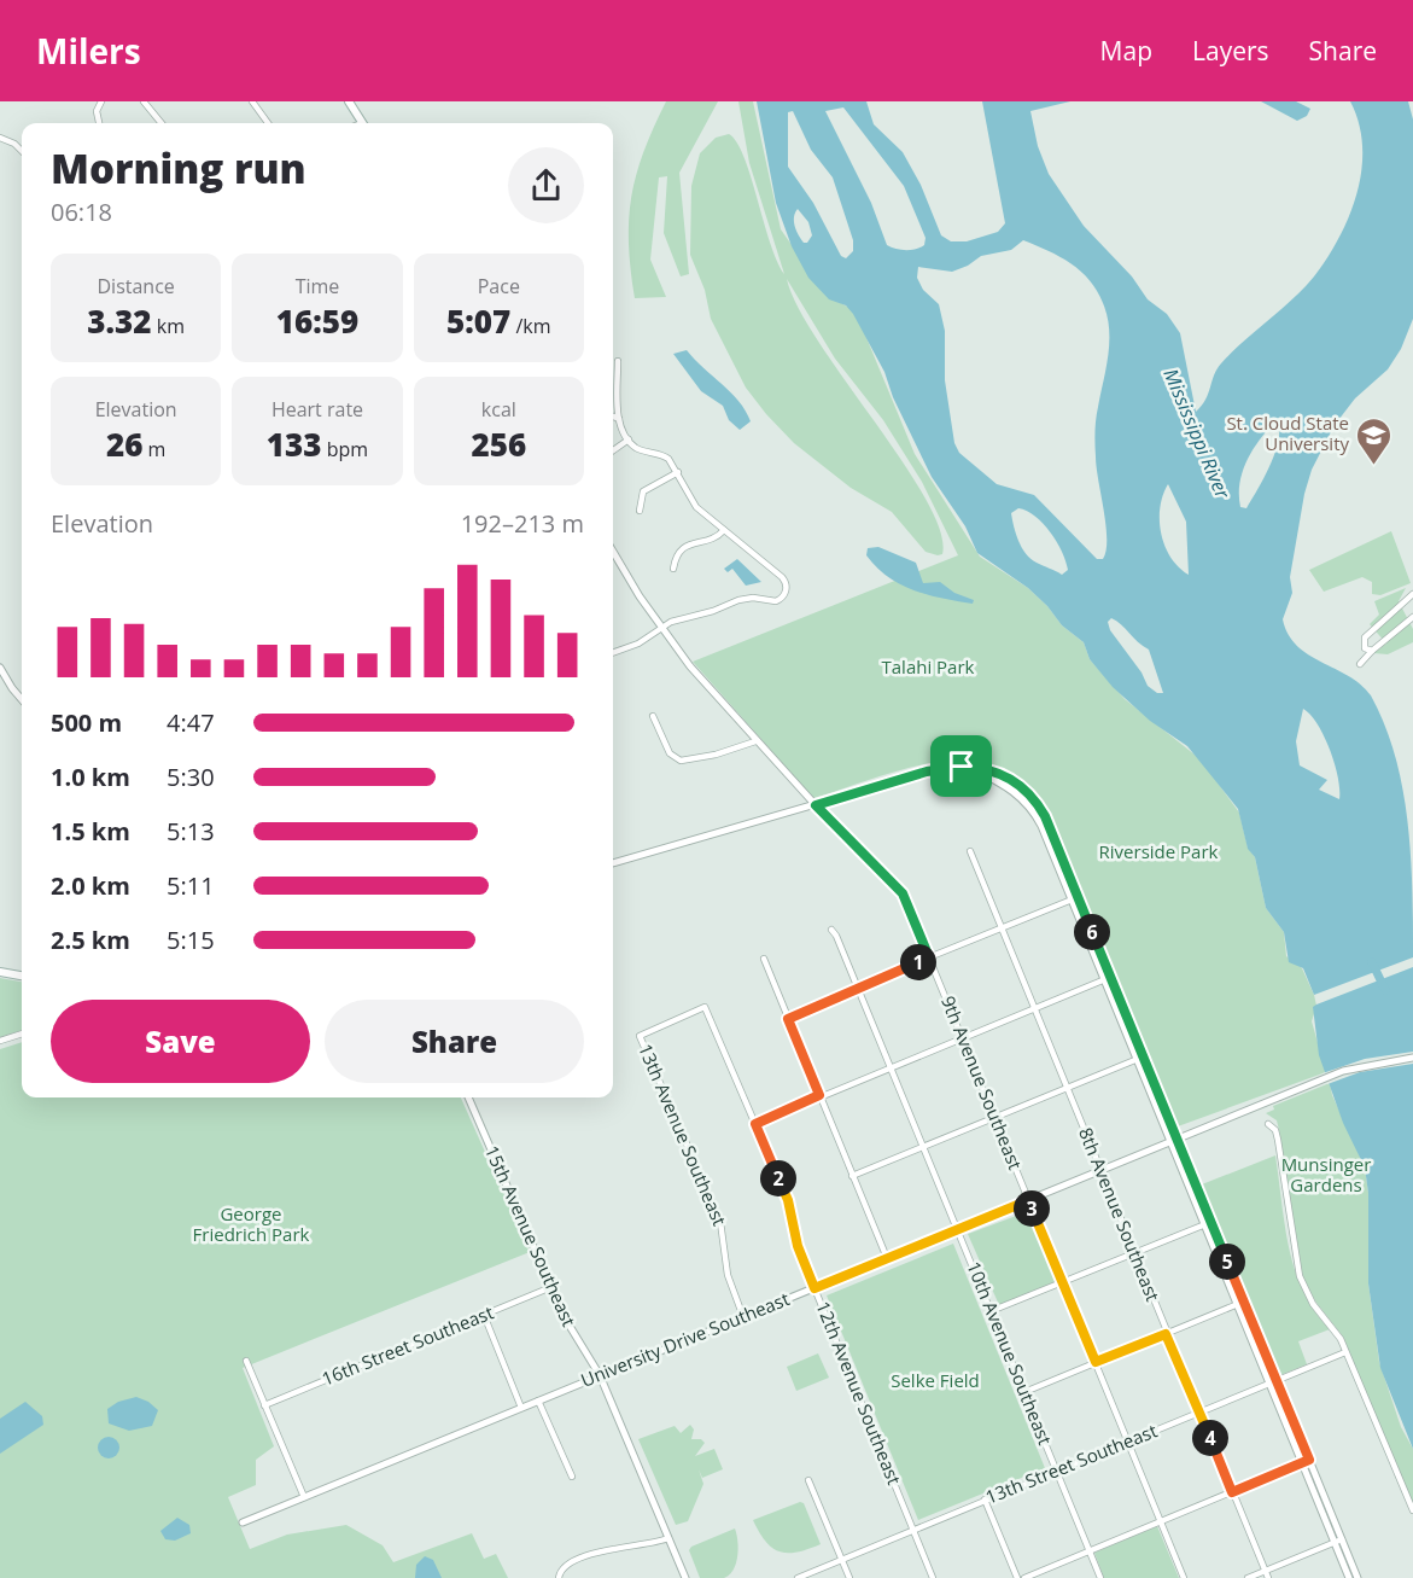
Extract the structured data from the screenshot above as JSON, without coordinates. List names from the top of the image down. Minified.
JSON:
{"streets":{"street":["9th Avenue Southeast","13th Avenue Southeast","8th Avenue Southeast","15th Avenue Southeast","University Drive Southeast","16th Street Southeast","10th Avenue Southeast","12th Avenue Southeast","13th Street Southeast"]},"crossings":[["9th Avenue Southeast","University Drive Southeast"],["9th Avenue Southeast","13th Street Southeast"],["13th Avenue Southeast","University Drive Southeast"],["13th Avenue Southeast","12th Avenue Southeast"],["8th Avenue Southeast","University Drive Southeast"],["8th Avenue Southeast","13th Street Southeast"],["15th Avenue Southeast","University Drive Southeast"],["15th Avenue Southeast","16th Street Southeast"],["University Drive Southeast","10th Avenue Southeast"],["University Drive Southeast","12th Avenue Southeast"],["10th Avenue Southeast","13th Street Southeast"],["12th Avenue Southeast","13th Street Southeast"]],"water":["Mississippi River"],"parks":["Talahi Park","Riverside Park","Munsinger Gardens","George Friedrich Park","Selke Field"],"places":{"school or university":["St. Cloud State University"]},"page":{"header":"Milers","nav":["Map","Layers","Share"],"heading":["Morning run","06:18"],"stats":[["Distance","3.32 km"],["Time","16:59"],["Pace","5:07 /km"],["Elevation","26 m"],["Heart rate","133 bpm"],["kcal","256"]],"chart":["Elevation","192–213 m"],"list":[{"name":"500 m","note":"4:47"},{"name":"1.0 km","note":"5:30"},{"name":"1.5 km","note":"5:13"},{"name":"2.0 km","note":"5:11"},{"name":"2.5 km","note":"5:15"}],"pins":["6","1","2","3","5","4"],"buttons":["Save","Share"]}}
